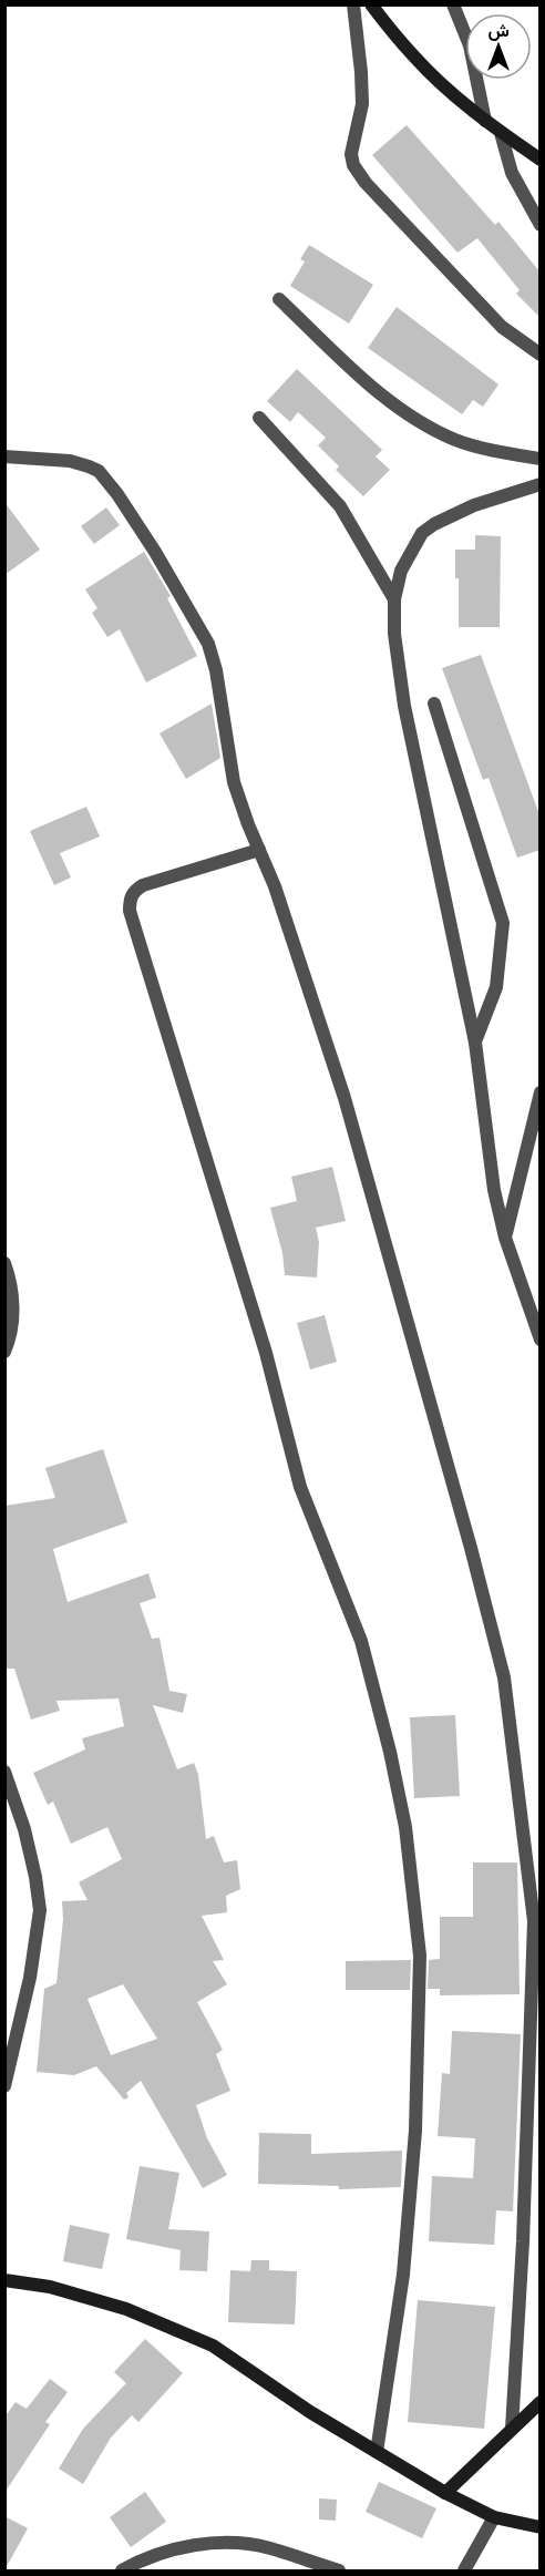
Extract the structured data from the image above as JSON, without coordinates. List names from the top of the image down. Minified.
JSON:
{"north":"top"}
